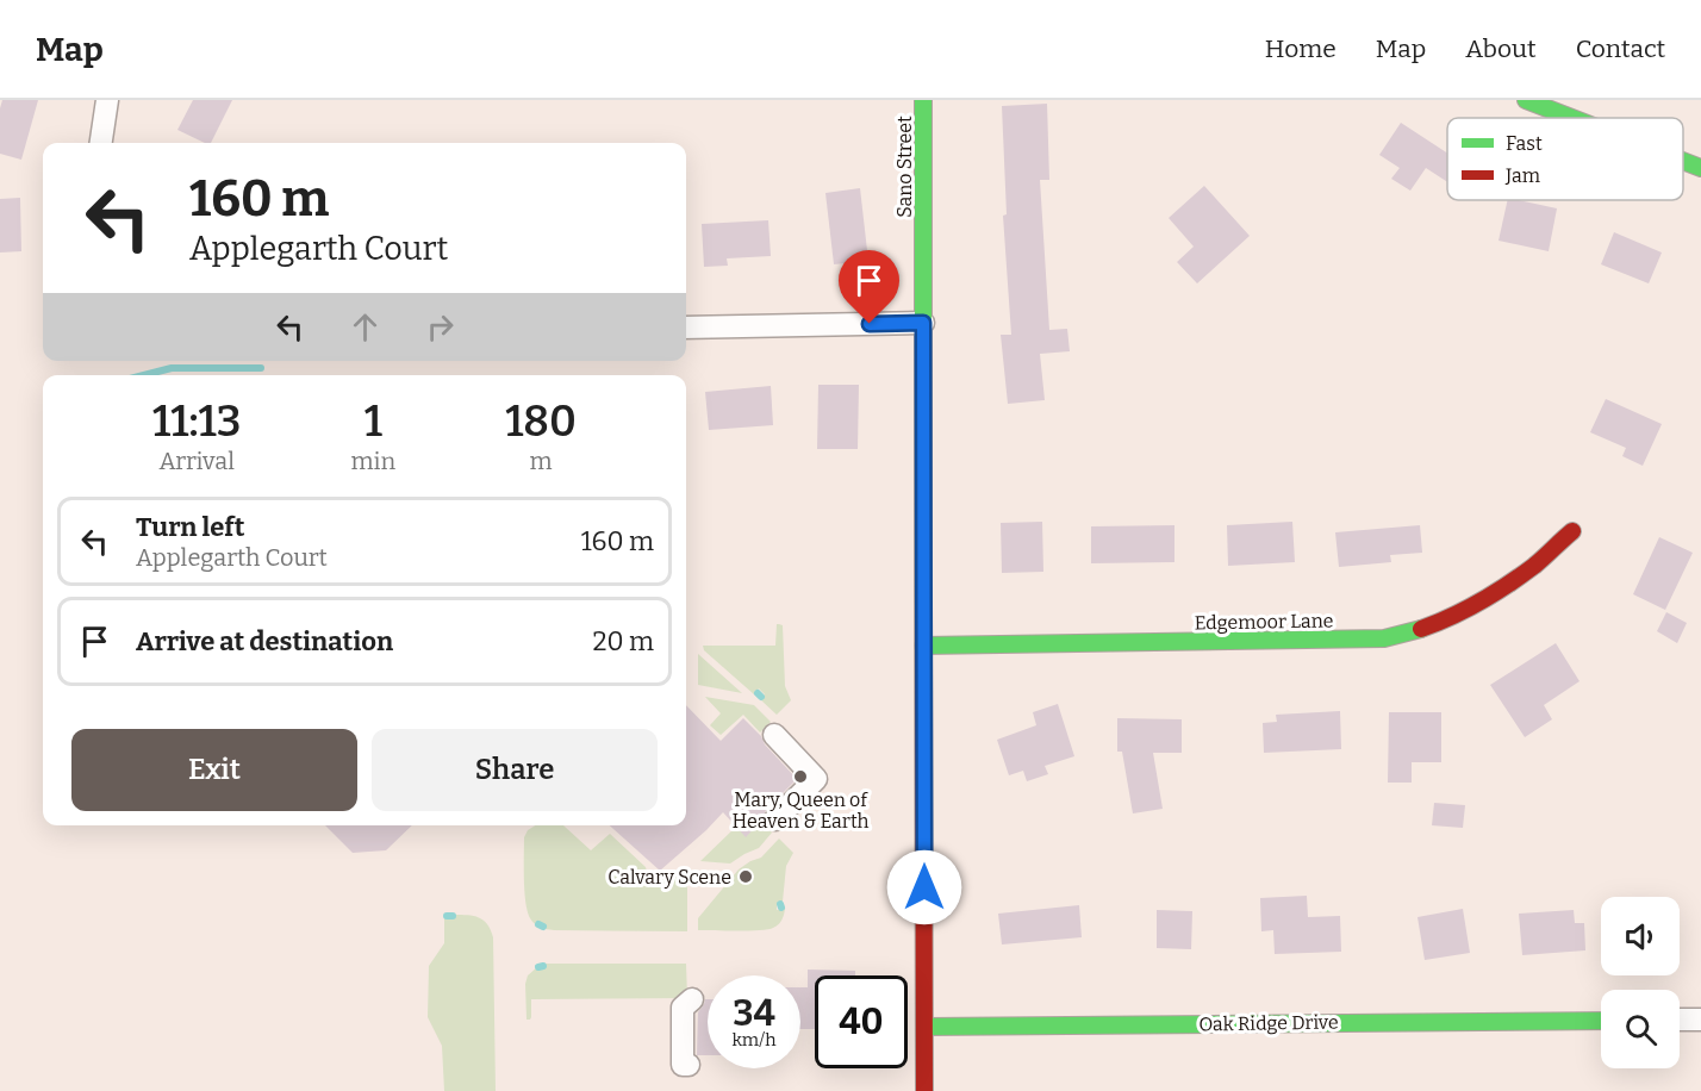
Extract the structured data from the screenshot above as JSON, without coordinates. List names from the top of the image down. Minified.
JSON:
{"streets":{"street":["Sano Street","Edgemoor Lane","Oak Ridge Drive"]},"crossings":[["Sano Street","Edgemoor Lane"],["Sano Street","Oak Ridge Drive"]],"places":["Mary, Queen of Heaven & Earth","Calvary Scene"],"legend":["Fast","Jam"],"page":{"header":"Map","nav":["Home","Map","About","Contact"],"turn":["160 m","Applegarth Court"],"eta":["11:13","Arrival","1","min","180","m"],"list":[{"name":"Turn left","note":"Applegarth Court","value":"160 m"},{"name":"Arrive at destination","value":"20 m"}],"buttons":["Exit","Share"],"speed":"34 km/h","limit":"40"}}
